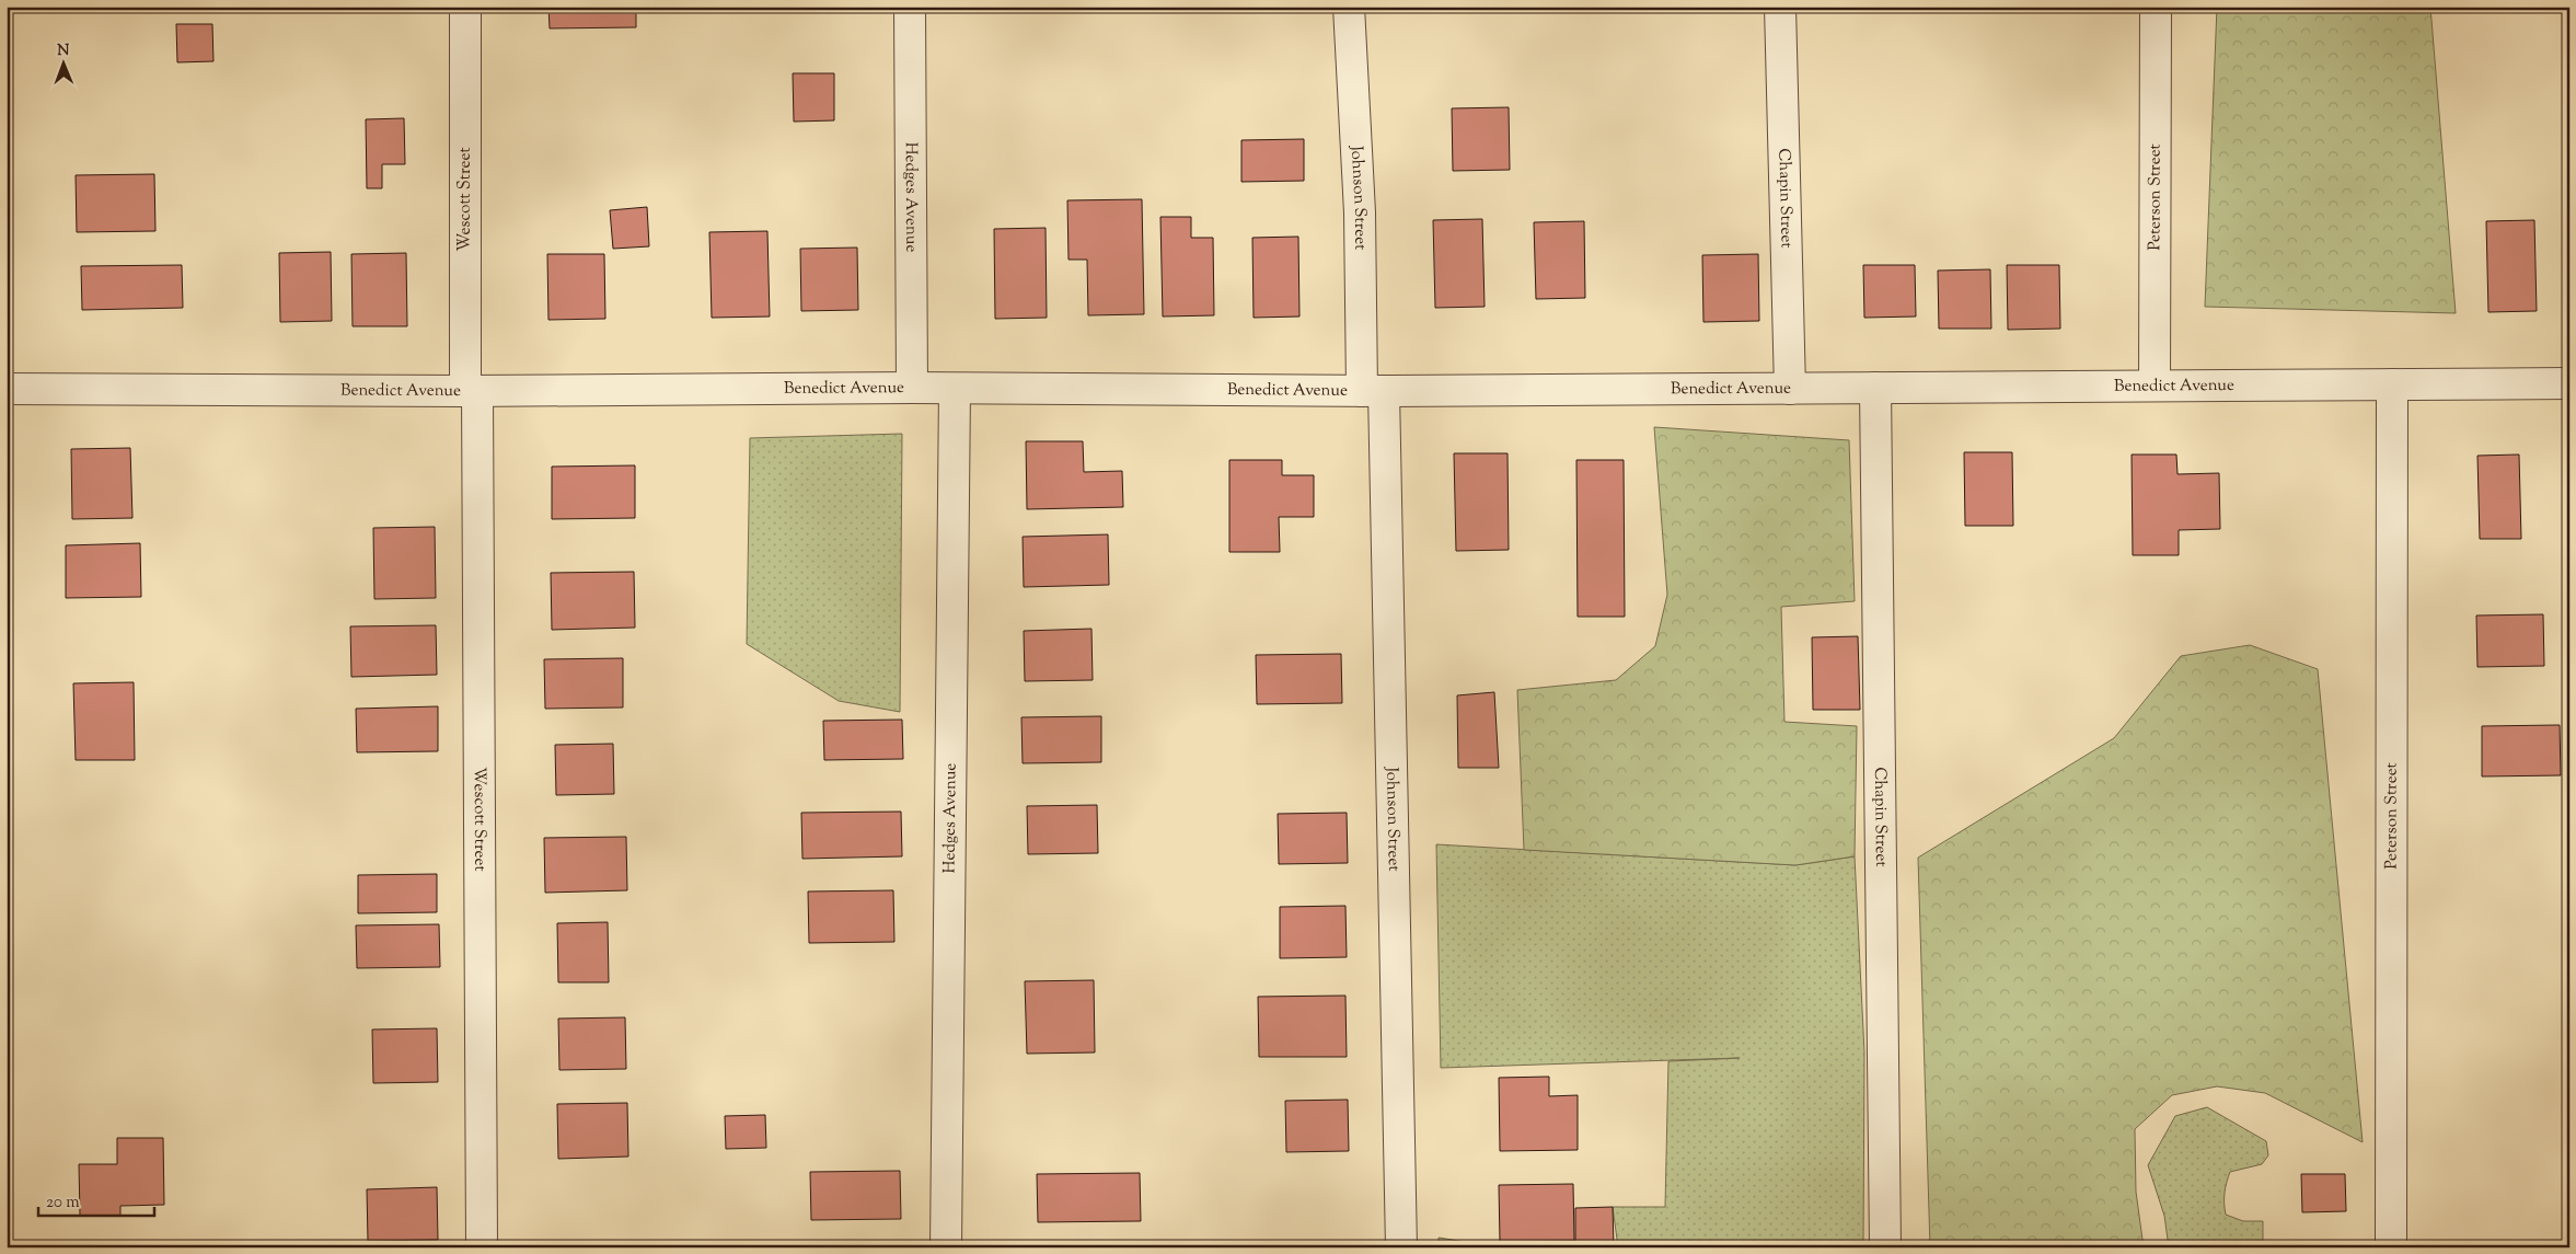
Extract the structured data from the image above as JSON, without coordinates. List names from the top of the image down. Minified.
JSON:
{"streets":{"street":["Peterson Street","Hedges Avenue","Johnson Street","Chapin Street","Wescott Street","Benedict Avenue"]},"crossings":[["Peterson Street","Benedict Avenue"],["Hedges Avenue","Benedict Avenue"],["Johnson Street","Benedict Avenue"],["Chapin Street","Benedict Avenue"],["Wescott Street","Benedict Avenue"]],"scale_bar":"20 m","north":"top"}
